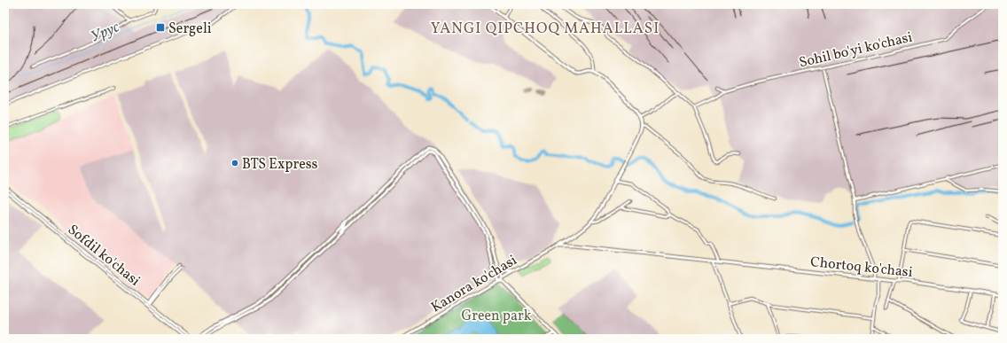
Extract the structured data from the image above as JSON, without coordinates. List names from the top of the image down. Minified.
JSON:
{"streets":{"street":["Sohil bo'yi ko'chasi","Sofdil ko'chasi","Chortoq ko'chasi","Kanora ko'chasi"]},"crossings":[["Chortoq ko'chasi","Kanora ko'chasi"]],"districts":["YANGI QIPCHOQ MAHALLASI"],"water":["Урус"],"parks":["Green park"],"places":{"transit":["Sergeli"],"other":["BTS Express"]}}
